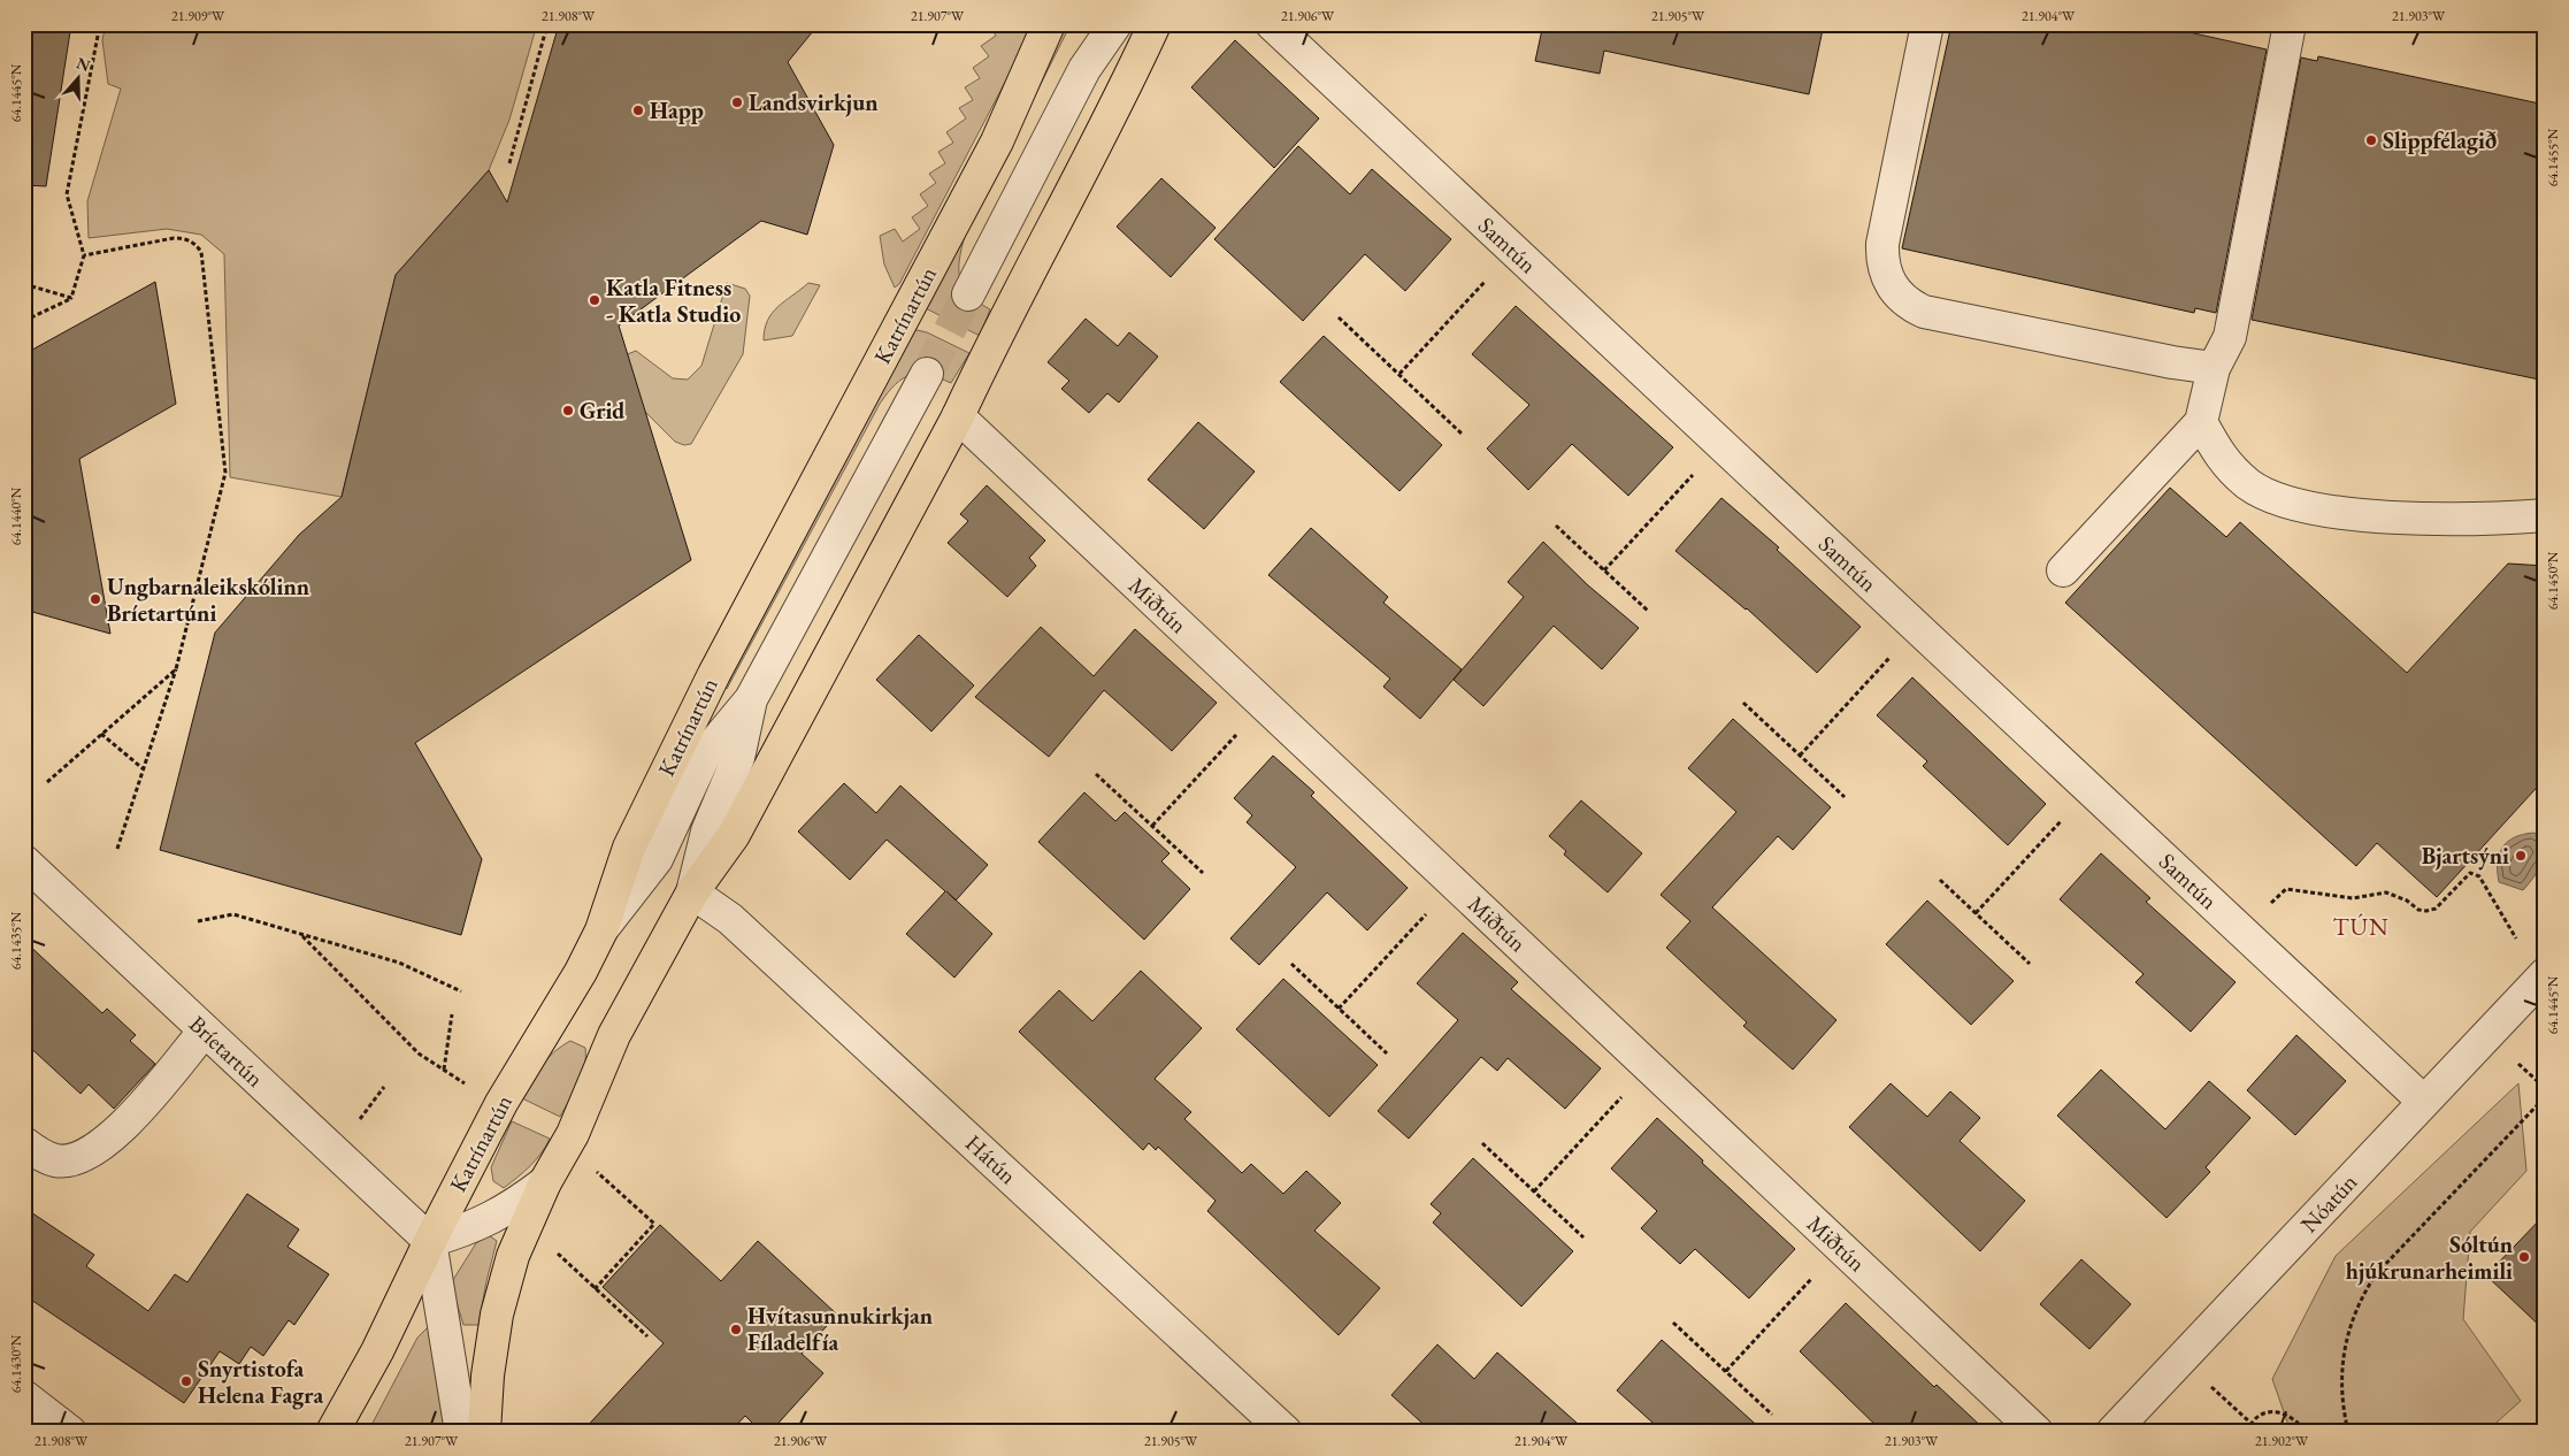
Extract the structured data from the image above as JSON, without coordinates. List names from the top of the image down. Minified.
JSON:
{"streets":{"main road":["Katrínartún"],"street":["Samtún","Miðtún","Bríetartún","Hátún","Nóatún"]},"crossings":[["Samtún","Nóatún"],["Katrínartún","Bríetartún"]],"districts":["TÚN"],"places":["Landsvirkjun","Happ","Slippfélagið","Katla Fitness - Katla Studio","Grid","Ungbarnaleikskólinn Bríetartúni","Bjartsýni","Sóltún hjúkrunarheimili","Hvítasunnukirkjan Fíladelfía","Snyrtistofa Helena Fagra"],"north":"top","coordinates":["21.909°W","21.908°W","21.907°W","21.906°W","21.905°W","21.904°W","21.903°W","64.1445°N","64.1455°N","64.1440°N","64.1450°N","64.1435°N","64.1430°N","21.902°W"]}
